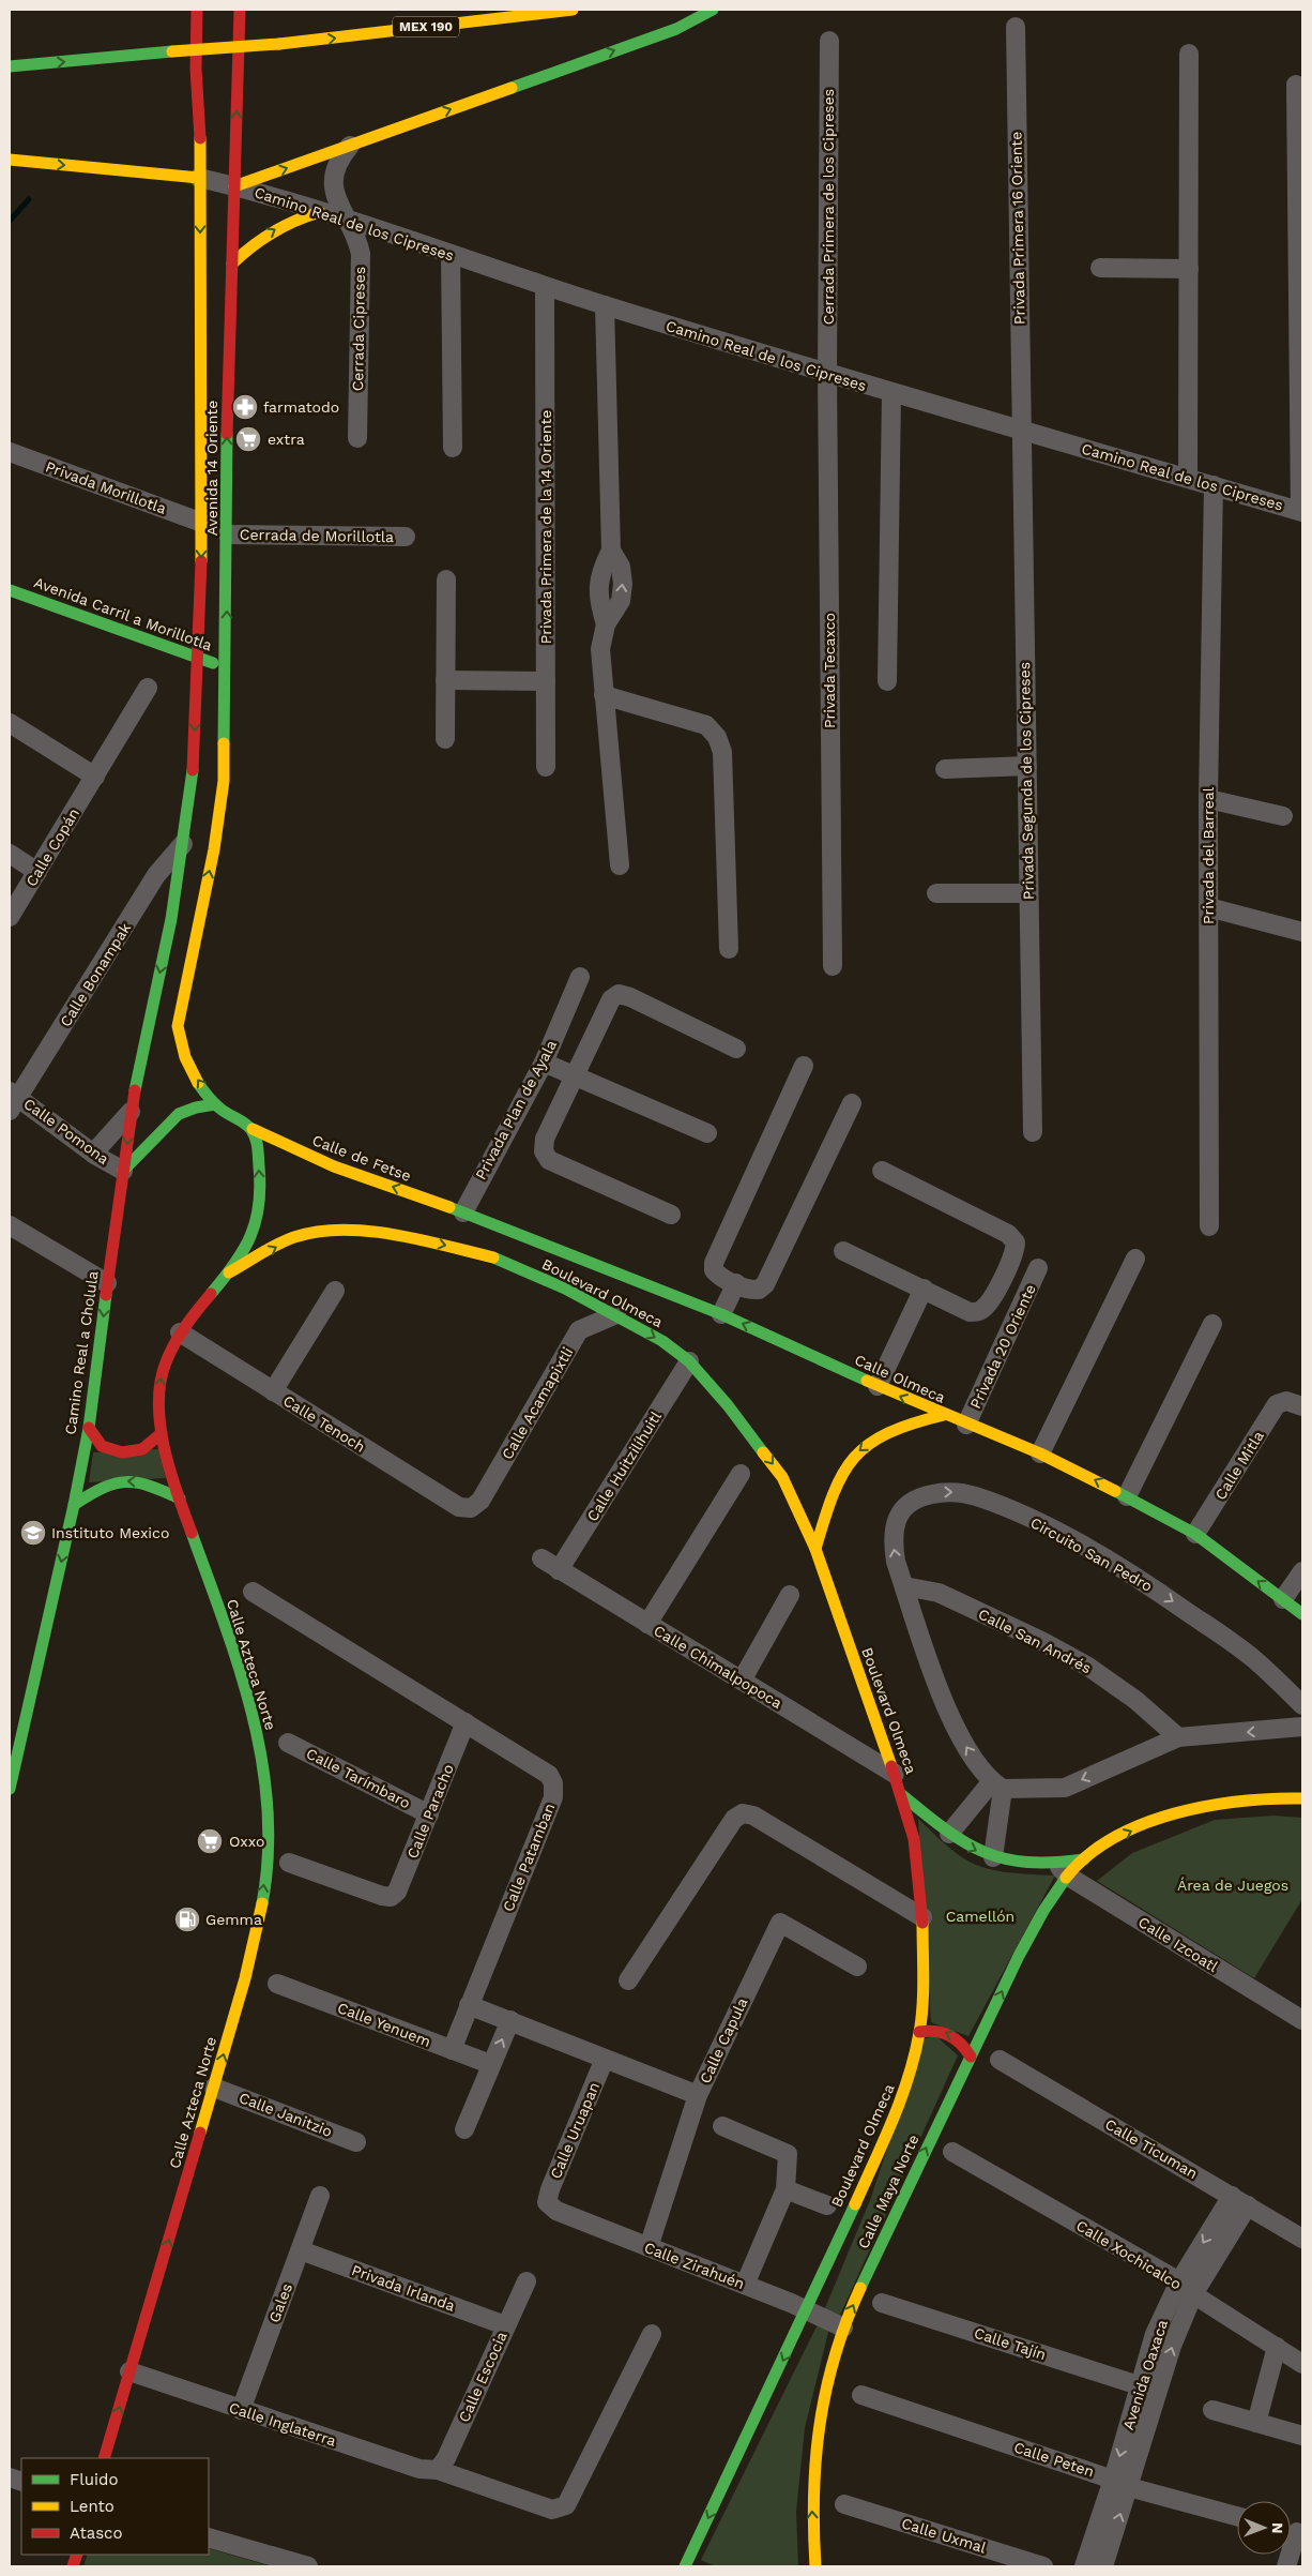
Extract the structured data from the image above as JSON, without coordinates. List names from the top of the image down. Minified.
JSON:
{"streets":{"main road":["MEX 190","Avenida 14 Oriente","Avenida Carril a Morillotla","Calle de Fetse","Boulevard Olmeca","Camino Real a Cholula","Calle Olmeca","Calle Azteca Norte","Calle Maya Norte"],"street":["Cerrada Primera de los Cipreses","Camino Real de los Cipreses","Privada Primera 16 Oriente","Cerrada Cipreses","Privada Morillotla","Privada Primera de la 14 Oriente","Cerrada de Morillotla","Privada Tecaxco","Privada Segunda de los Cipreses","Calle Copán","Privada del Barreal","Calle Bonampak","Privada Plan de Ayala","Calle Pomona","Privada 20 Oriente","Calle Acamapixtli","Calle Tenoch","Calle Mitla","Calle Huitzilíhuitl","Circuito San Pedro","Calle San Andrés","Calle Chimalpopoca","Calle Tarímbaro","Calle Paracho","Calle Patamban","Calle Izcoatl","Calle Yenuem","Calle Capula","Calle Janitzio","Calle Uruapan","Calle Ticuman","Calle Xochicalco","Calle Zirahuén","Privada Irlanda","Gales","Calle Tajín","Avenida Oaxaca","Calle Escocia","Calle Inglaterra","Calle Peten","Calle Uxmal"]},"crossings":[["Cerrada Primera de los Cipreses","Camino Real de los Cipreses"],["Cerrada Primera de los Cipreses","Privada Tecaxco"],["Camino Real de los Cipreses","Privada Primera 16 Oriente"],["Camino Real de los Cipreses","Cerrada Cipreses"],["Camino Real de los Cipreses","Avenida 14 Oriente"],["Camino Real de los Cipreses","Privada Primera de la 14 Oriente"],["Camino Real de los Cipreses","Privada Tecaxco"],["Camino Real de los Cipreses","Privada Segunda de los Cipreses"],["Camino Real de los Cipreses","Privada del Barreal"],["Privada Primera 16 Oriente","Privada Segunda de los Cipreses"],["Avenida 14 Oriente","Privada Morillotla"],["Avenida 14 Oriente","Cerrada de Morillotla"],["Avenida 14 Oriente","Avenida Carril a Morillotla"],["Avenida 14 Oriente","Calle Bonampak"],["Avenida 14 Oriente","Camino Real a Cholula"],["Calle Bonampak","Calle Pomona"],["Privada Plan de Ayala","Calle de Fetse"],["Privada Plan de Ayala","Calle Olmeca"],["Calle Pomona","Camino Real a Cholula"],["Calle de Fetse","Calle Olmeca"],["Calle de Fetse","Calle Azteca Norte"],["Boulevard Olmeca","Calle Acamapixtli"],["Boulevard Olmeca","Calle Huitzilíhuitl"],["Boulevard Olmeca","Calle Azteca Norte"],["Boulevard Olmeca","Calle Chimalpopoca"],["Boulevard Olmeca","Calle Zirahuén"],["Privada 20 Oriente","Calle Olmeca"],["Calle Olmeca","Calle Mitla"],["Calle Acamapixtli","Calle Tenoch"],["Calle Tenoch","Calle Azteca Norte"],["Calle Huitzilíhuitl","Calle Chimalpopoca"],["Circuito San Pedro","Calle San Andrés"],["Calle Azteca Norte","Calle Janitzio"],["Calle Azteca Norte","Calle Inglaterra"],["Calle Tarímbaro","Calle Paracho"],["Calle Paracho","Calle Patamban"],["Calle Patamban","Calle Yenuem"],["Calle Izcoatl","Calle Maya Norte"],["Calle Capula","Calle Zirahuén"],["Calle Uruapan","Calle Zirahuén"],["Calle Ticuman","Avenida Oaxaca"],["Calle Maya Norte","Calle Zirahuén"],["Calle Xochicalco","Avenida Oaxaca"],["Privada Irlanda","Gales"],["Privada Irlanda","Calle Escocia"],["Gales","Calle Inglaterra"],["Calle Tajín","Avenida Oaxaca"],["Avenida Oaxaca","Calle Peten"],["Calle Escocia","Calle Inglaterra"]],"one_way":["Calle de Fetse","Camino Real a Cholula","Calle Olmeca","Calle Azteca Norte","Calle Maya Norte"],"parks":["Área de Juegos","Camellón"],"places":{"pharmacy":["farmatodo"],"supermarket":["extra","Oxxo"],"school or university":["Instituto Mexico"],"fuel station":["Gemma"]},"legend":["Fluido","Lento","Atasco"],"north":"right"}
